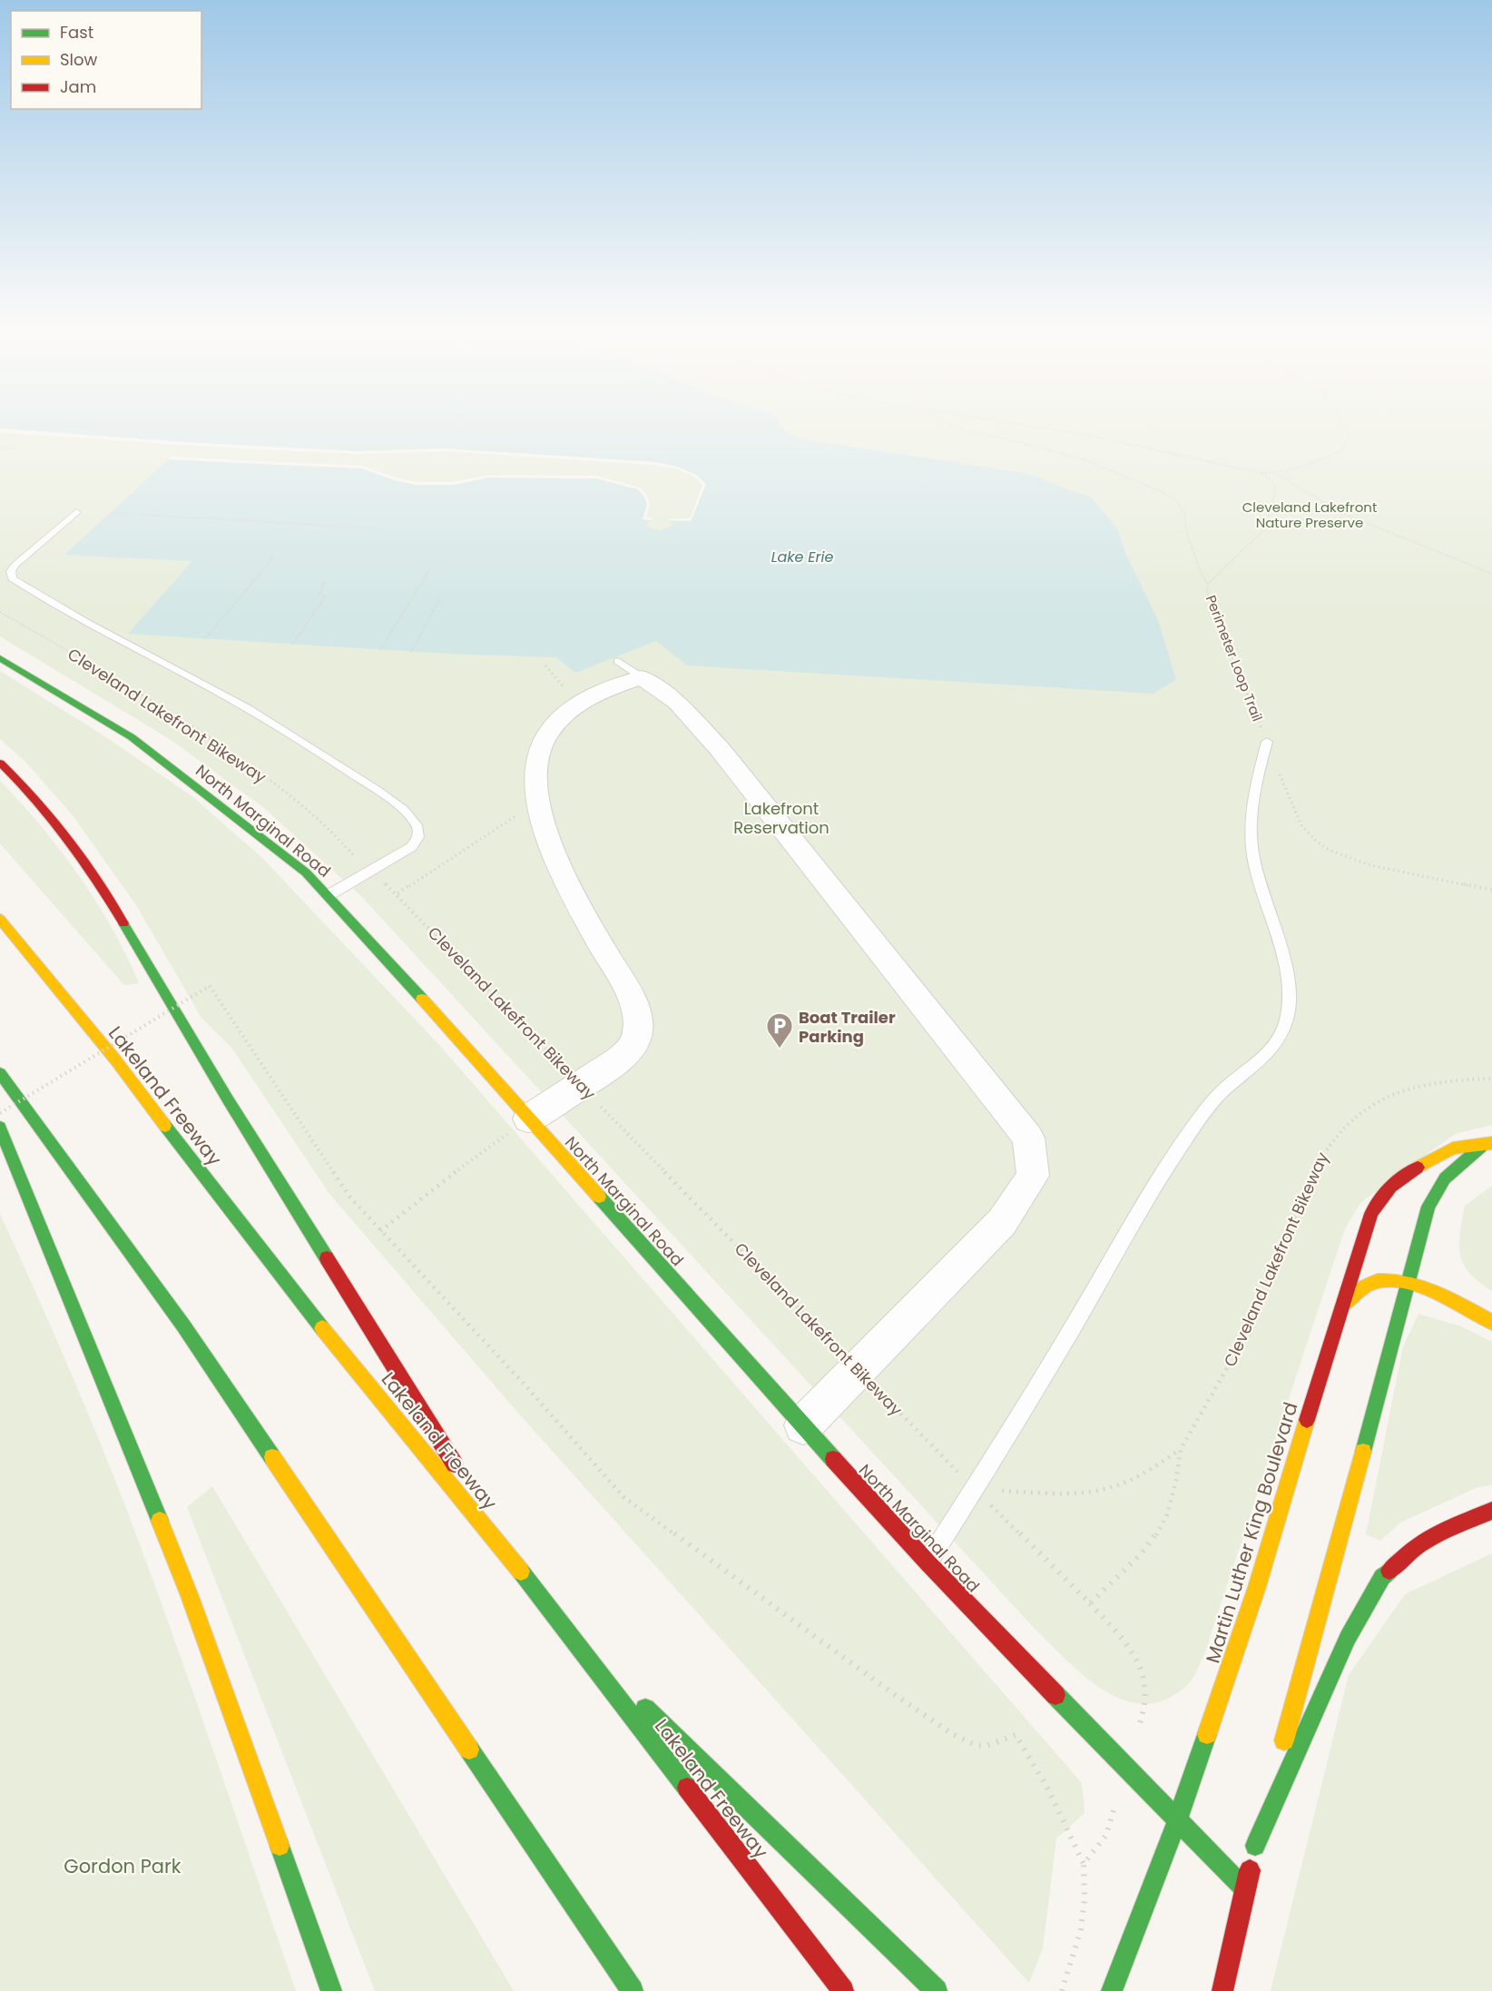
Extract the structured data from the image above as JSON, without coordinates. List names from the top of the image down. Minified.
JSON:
{"streets":{"main road":["North Marginal Road","Lakeland Freeway","Martin Luther King Boulevard"],"path":["Perimeter Loop Trail","Cleveland Lakefront Bikeway"]},"crossings":[["North Marginal Road","Martin Luther King Boulevard"]],"water":["Lake Erie"],"parks":["Cleveland Lakefront Nature Preserve","Lakefront Reservation","Gordon Park"],"places":{"parking":["Boat Trailer Parking"]},"legend":["Fast","Slow","Jam"]}
